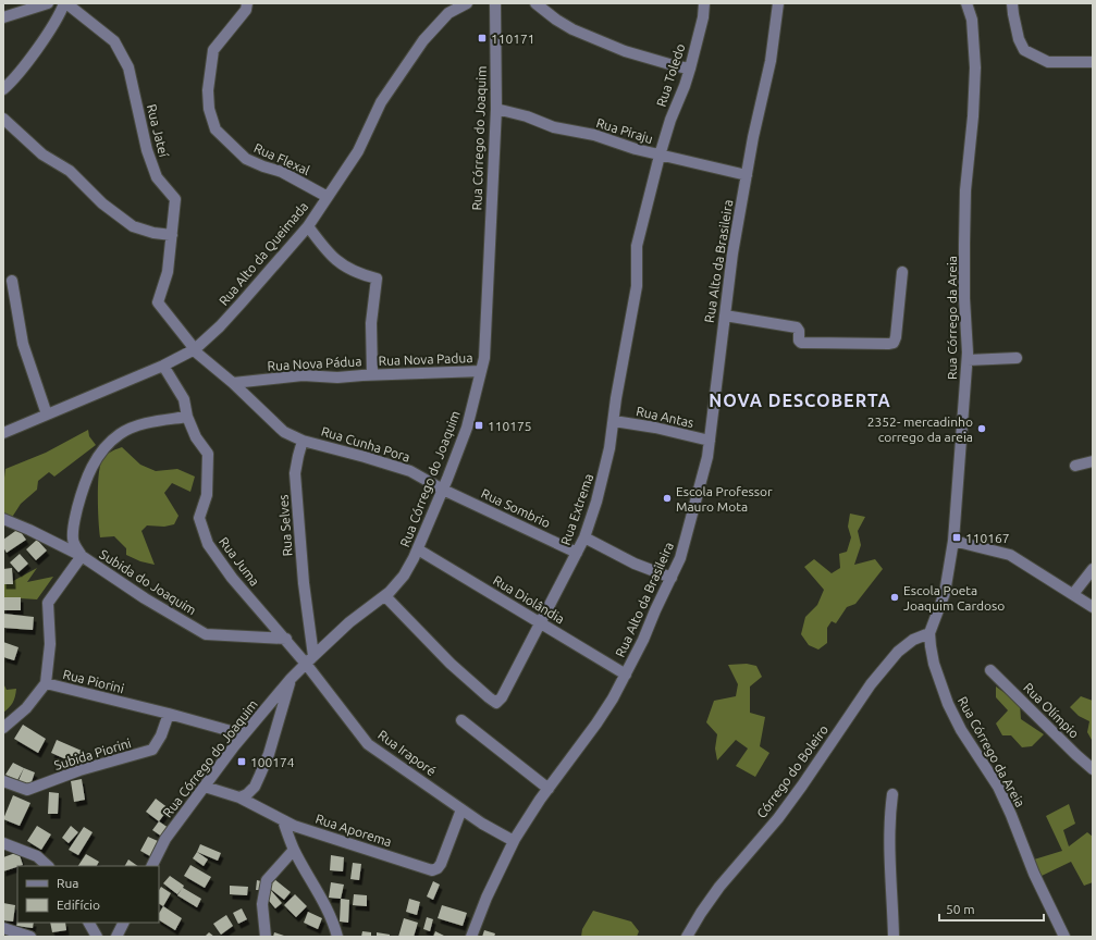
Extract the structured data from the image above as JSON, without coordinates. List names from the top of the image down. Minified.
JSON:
{"streets":{"street":["Rua Toledo","Rua Jateí","Rua Piraju","Rua Córrego do Joaquim","Rua Flexal","Rua Alto da Queimada","Rua Alto da Brasileira","Rua Córrego da Areia","Rua Nova Padua","Rua Nova Pádua","Rua Antas","Rua Cunha Pora","Rua Sombrio","Rua Extrema","Rua Selves","Rua Juma","Subida do Joaquim","Rua Diolândia","Rua Piorini","Rua Olímpio","Rua Iraporé","Subida Piorini","Córrego do Boleiro","Rua Aporema"]},"crossings":[["Rua Toledo","Rua Piraju"],["Rua Toledo","Rua Extrema"],["Rua Jateí","Rua Alto da Queimada"],["Rua Piraju","Rua Córrego do Joaquim"],["Rua Piraju","Rua Alto da Brasileira"],["Rua Piraju","Rua Extrema"],["Rua Córrego do Joaquim","Rua Nova Padua"],["Rua Córrego do Joaquim","Rua Cunha Pora"],["Rua Córrego do Joaquim","Rua Sombrio"],["Rua Córrego do Joaquim","Rua Extrema"],["Rua Córrego do Joaquim","Rua Selves"],["Rua Córrego do Joaquim","Rua Juma"],["Rua Córrego do Joaquim","Rua Diolândia"],["Rua Córrego do Joaquim","Rua Piorini"],["Rua Córrego do Joaquim","Rua Iraporé"],["Rua Córrego do Joaquim","Rua Aporema"],["Rua Flexal","Rua Alto da Queimada"],["Rua Alto da Queimada","Rua Juma"],["Rua Alto da Brasileira","Rua Antas"],["Rua Alto da Brasileira","Rua Diolândia"],["Rua Alto da Brasileira","Rua Iraporé"],["Rua Córrego da Areia","Córrego do Boleiro"],["Rua Nova Padua","Rua Nova Pádua"],["Rua Nova Pádua","Rua Cunha Pora"],["Rua Antas","Rua Extrema"],["Rua Cunha Pora","Rua Sombrio"],["Rua Cunha Pora","Rua Selves"],["Rua Sombrio","Rua Extrema"],["Rua Extrema","Rua Diolândia"],["Rua Selves","Rua Juma"],["Rua Selves","Rua Iraporé"],["Rua Juma","Subida do Joaquim"],["Rua Juma","Rua Iraporé"],["Subida do Joaquim","Rua Piorini"],["Rua Piorini","Subida Piorini"],["Rua Iraporé","Rua Aporema"]],"districts":["NOVA DESCOBERTA"],"places":{"transit":["110171","110175","110167","100174"],"other":["2352- mercadinho corrego da areia","Escola Professor Mauro Mota","Escola Poeta Joaquim Cardoso"]},"legend":["Rua","Edifício"],"scale_bar":"50 m"}
